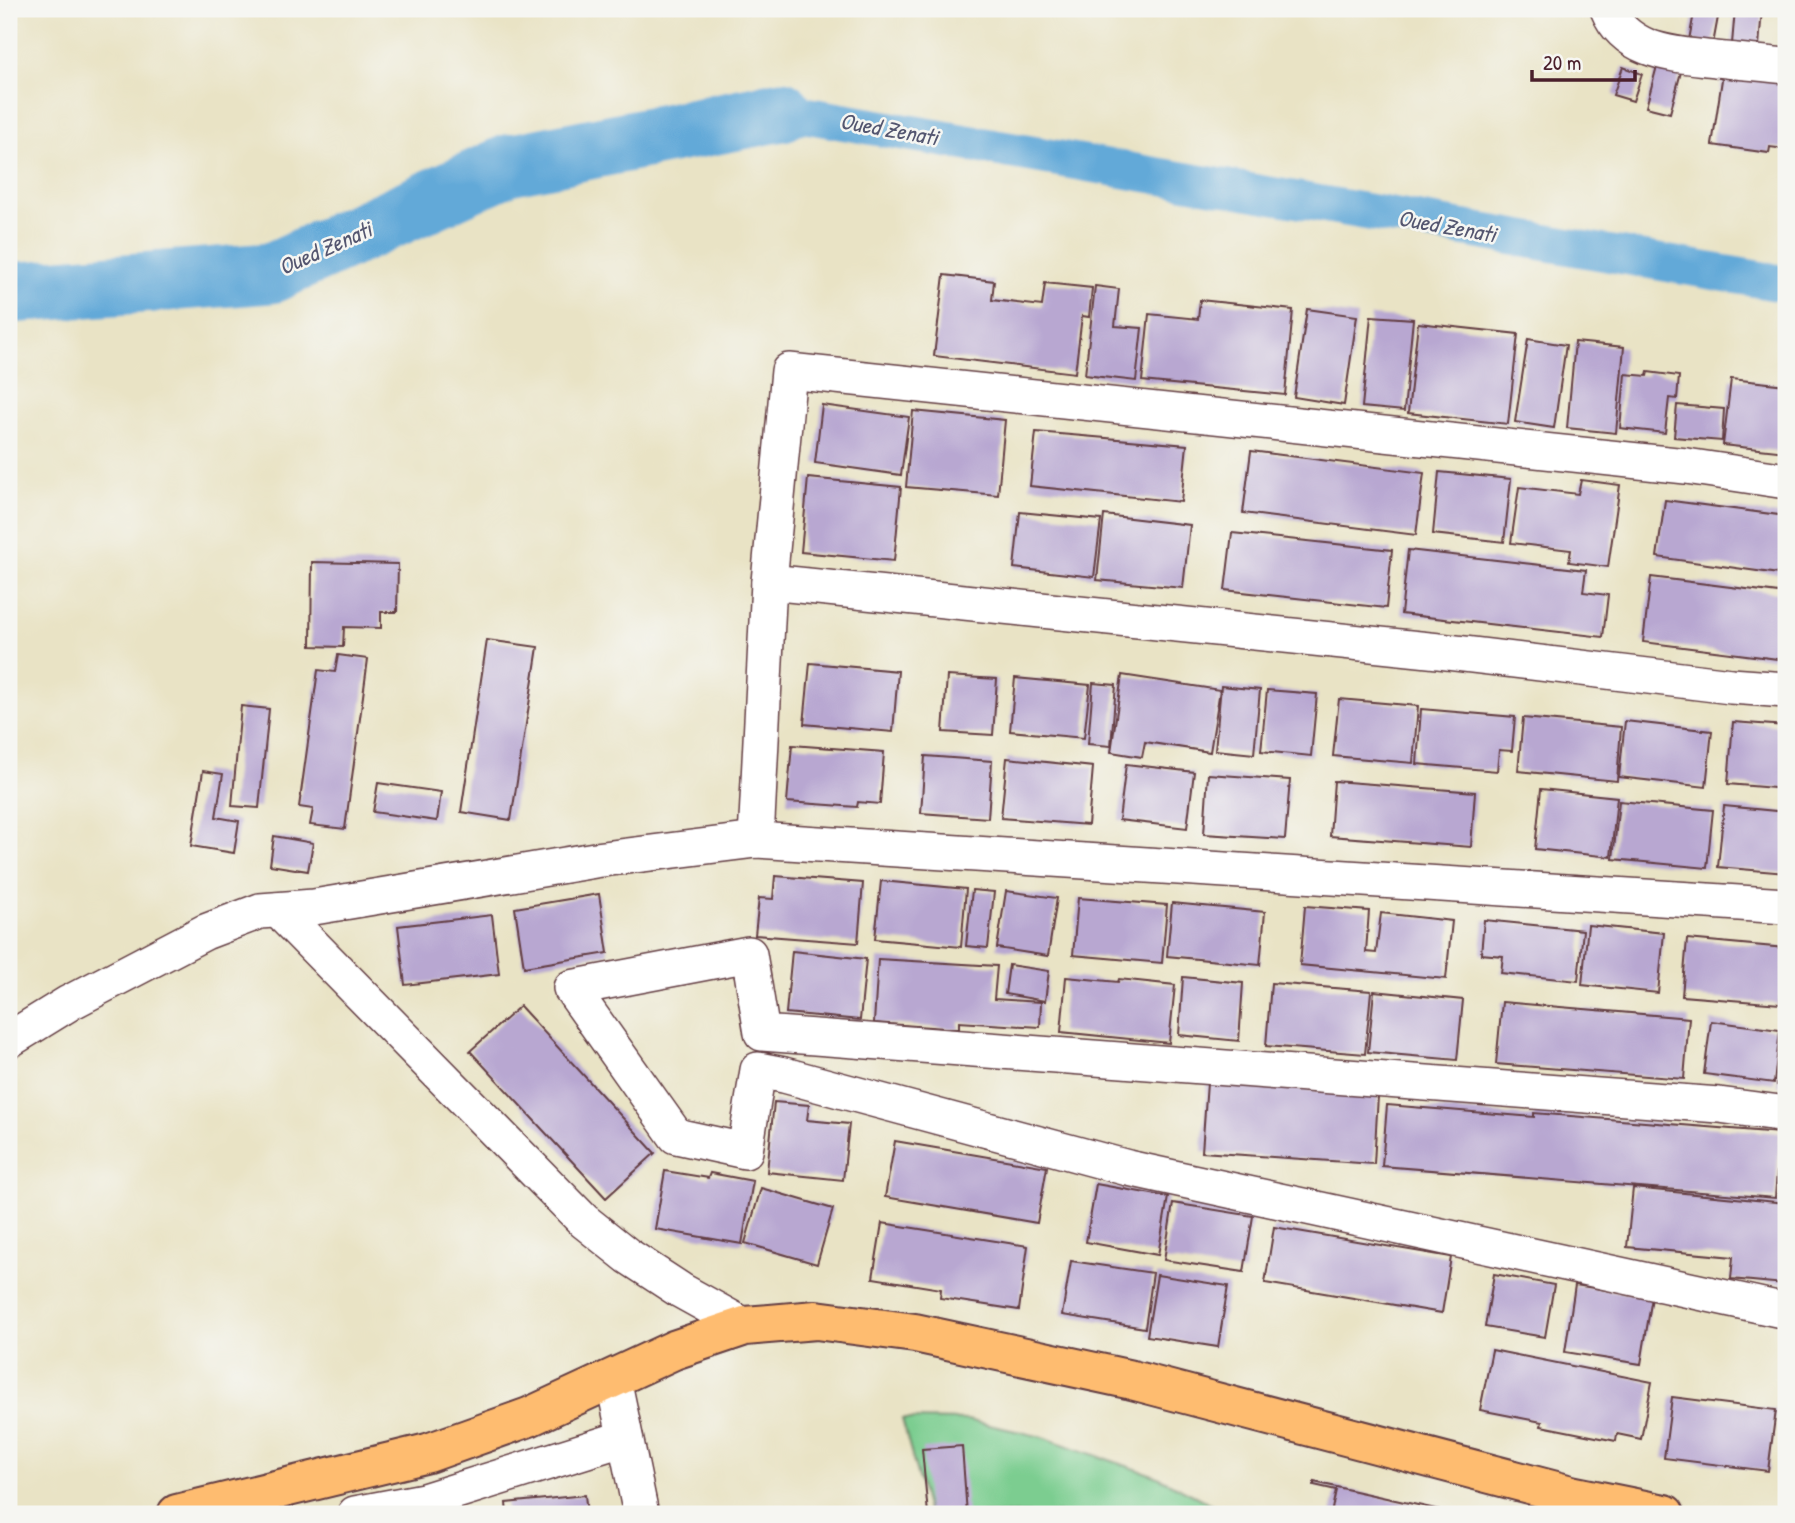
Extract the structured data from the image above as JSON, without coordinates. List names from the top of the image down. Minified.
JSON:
{"water":["Oued Zenati"],"scale_bar":"20 m"}
